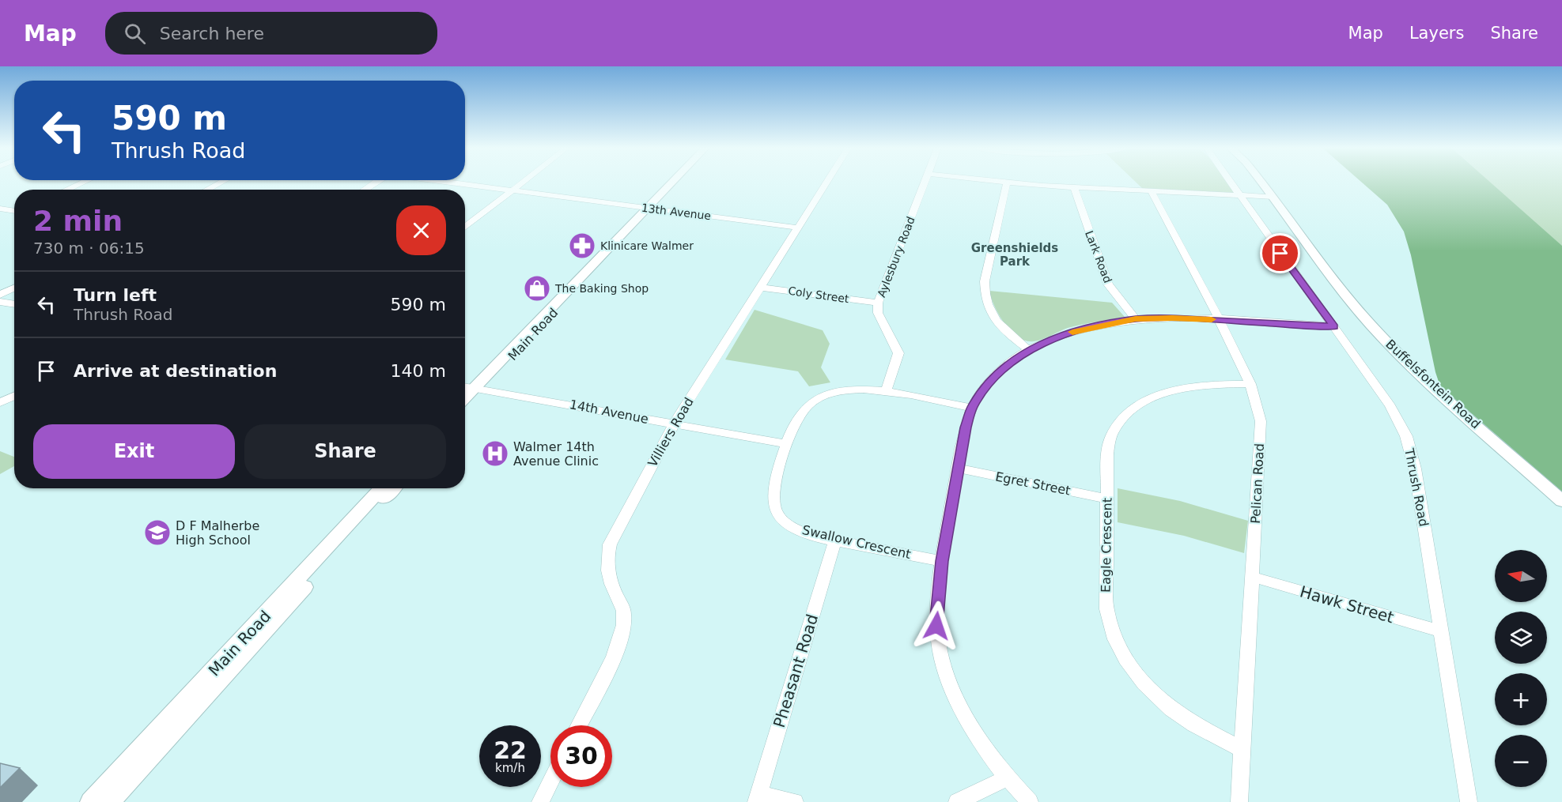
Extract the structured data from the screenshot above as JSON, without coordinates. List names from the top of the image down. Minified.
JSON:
{"streets":{"main road":["Main Road","Buffelsfontein Road"],"street":["13th Avenue","Aylesbury Road","Lark Road","Coly Street","14th Avenue","Villiers Road","Egret Street","Pelican Road","Thrush Road","Swallow Crescent","Eagle Crescent","Hawk Street","Pheasant Road"]},"crossings":[["13th Avenue","Main Road"],["13th Avenue","Villiers Road"],["Aylesbury Road","Coly Street"],["Aylesbury Road","Swallow Crescent"],["Coly Street","Villiers Road"],["Main Road","14th Avenue"],["14th Avenue","Villiers Road"],["14th Avenue","Swallow Crescent"],["Egret Street","Eagle Crescent"],["Pelican Road","Eagle Crescent"],["Pelican Road","Hawk Street"],["Thrush Road","Hawk Street"],["Swallow Crescent","Pheasant Road"]],"districts":["Greenshields Park"],"places":{"pharmacy":["Klinicare Walmer"],"shop":["The Baking Shop"],"hospital":["Walmer 14th Avenue Clinic"],"school or university":["D F Malherbe High School"]},"north":"left","page":{"header":"Map","search":"Search here","nav":["Map","Layers","Share"],"turn":["590 m","Thrush Road"],"heading":["2 min","730 m · 06:15"],"list":[{"name":"Turn left","note":"Thrush Road","value":"590 m"},{"name":"Arrive at destination","value":"140 m"}],"buttons":["Exit","Share"],"map_buttons":["+","−"],"speed":"22 km/h","limit":"30"}}
